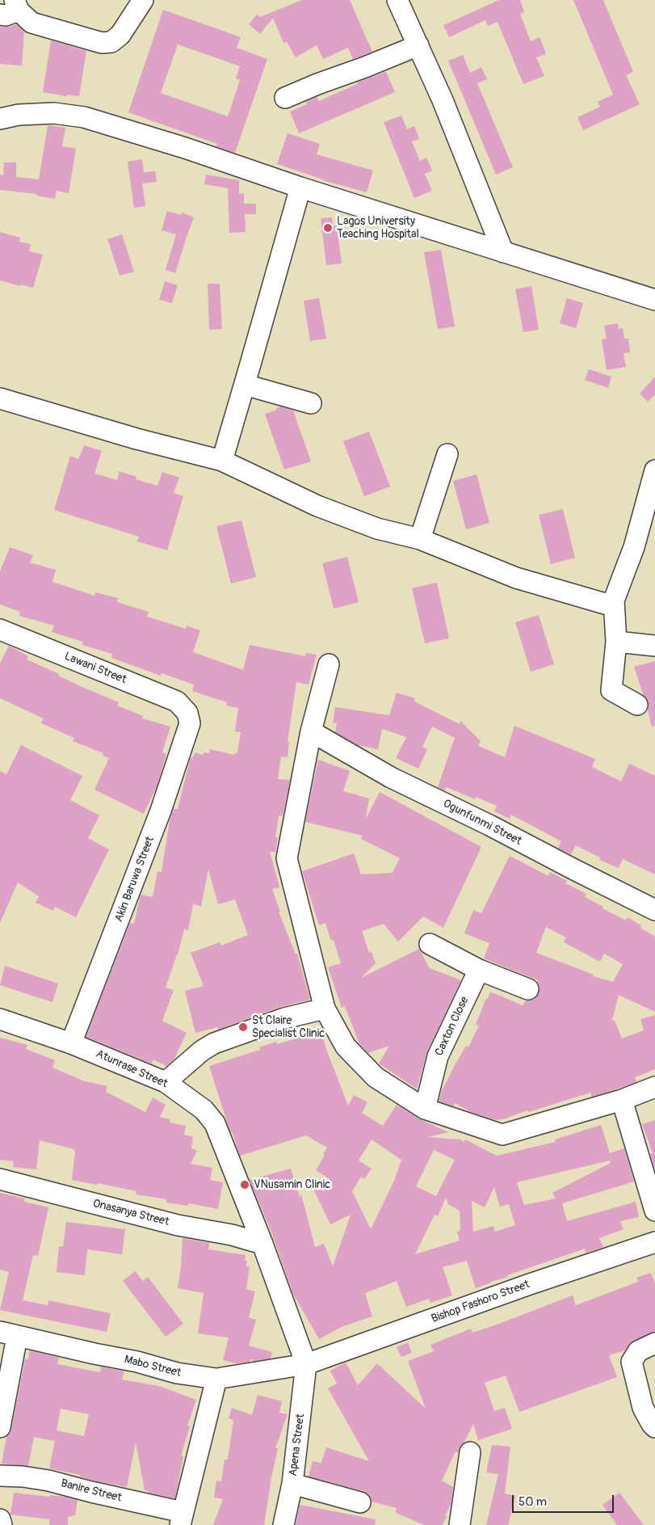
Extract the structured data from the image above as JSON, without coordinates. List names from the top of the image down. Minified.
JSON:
{"streets":{"street":["Lawani Street","Ogunfunmi Street","Akin Baruwa Street","Caxton Close","Atunrase Street","Onasanya Street","Bishop Fashoro Street","Mabo Street","Apena Street","Banire Street"]},"crossings":[["Lawani Street","Akin Baruwa Street"],["Akin Baruwa Street","Atunrase Street"],["Atunrase Street","Onasanya Street"],["Atunrase Street","Bishop Fashoro Street"],["Atunrase Street","Mabo Street"],["Atunrase Street","Apena Street"],["Bishop Fashoro Street","Mabo Street"],["Bishop Fashoro Street","Apena Street"],["Mabo Street","Apena Street"]],"places":["Lagos University Teaching Hospital","St Claire Specialist Clinic","VNusamin Clinic"],"scale_bar":"50 m"}
